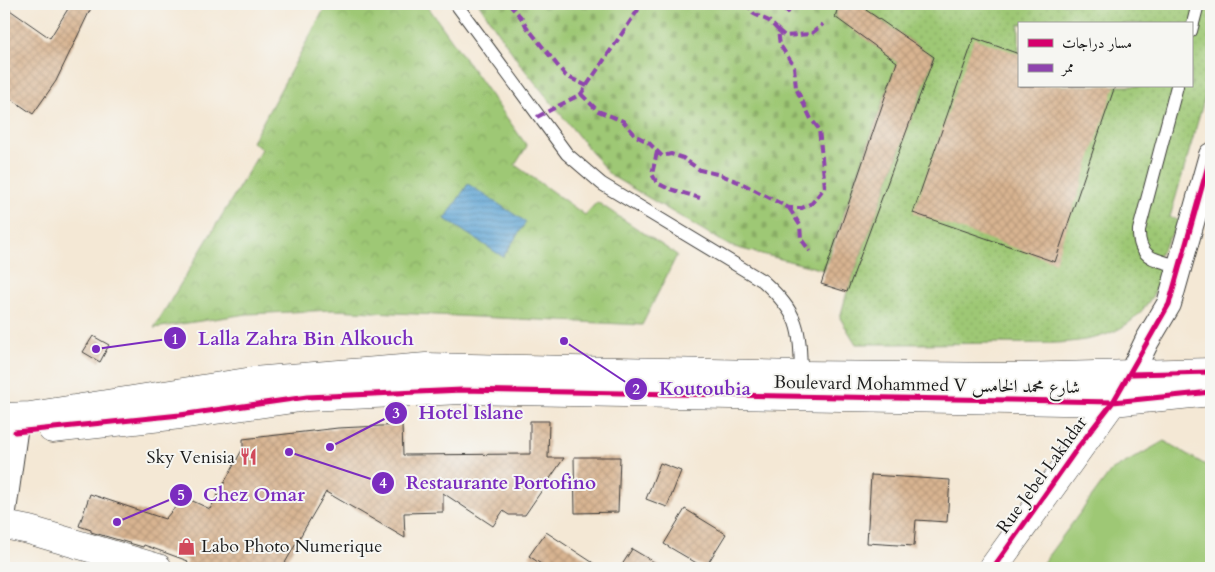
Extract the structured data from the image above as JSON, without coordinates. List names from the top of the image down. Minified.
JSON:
{"streets":{"main road":["Boulevard Mohammed V شارع محمد الخامس","Rue Jebel Lakhdar"]},"crossings":[["Boulevard Mohammed V شارع محمد الخامس","Rue Jebel Lakhdar"]],"places":{"other":["Koutoubia","Lalla Zahra Bin Alkouch","Hotel Islane","Restaurante Portofino","Chez Omar"],"restaurant":["Sky Venisia"],"shop":["Labo Photo Numerique"]},"legend":["مسار دراجات","ممر"]}
